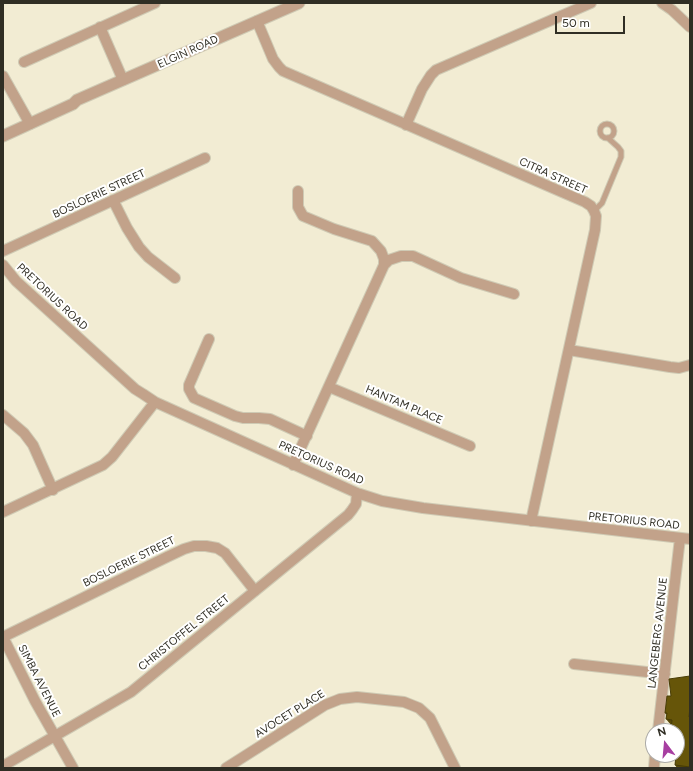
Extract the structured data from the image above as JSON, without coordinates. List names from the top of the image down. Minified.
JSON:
{"streets":{"street":["ELGIN ROAD","CITRA STREET","BOSLOERIE STREET","PRETORIUS ROAD","HANTAM PLACE","CHRISTOFFEL STREET","LANGEBERG AVENUE","SIMBA AVENUE","AVOCET PLACE"]},"crossings":[["ELGIN ROAD","CITRA STREET"],["BOSLOERIE STREET","CHRISTOFFEL STREET"],["BOSLOERIE STREET","SIMBA AVENUE"],["PRETORIUS ROAD","CHRISTOFFEL STREET"],["PRETORIUS ROAD","LANGEBERG AVENUE"],["CHRISTOFFEL STREET","SIMBA AVENUE"]],"scale_bar":"50 m","north":"top"}
